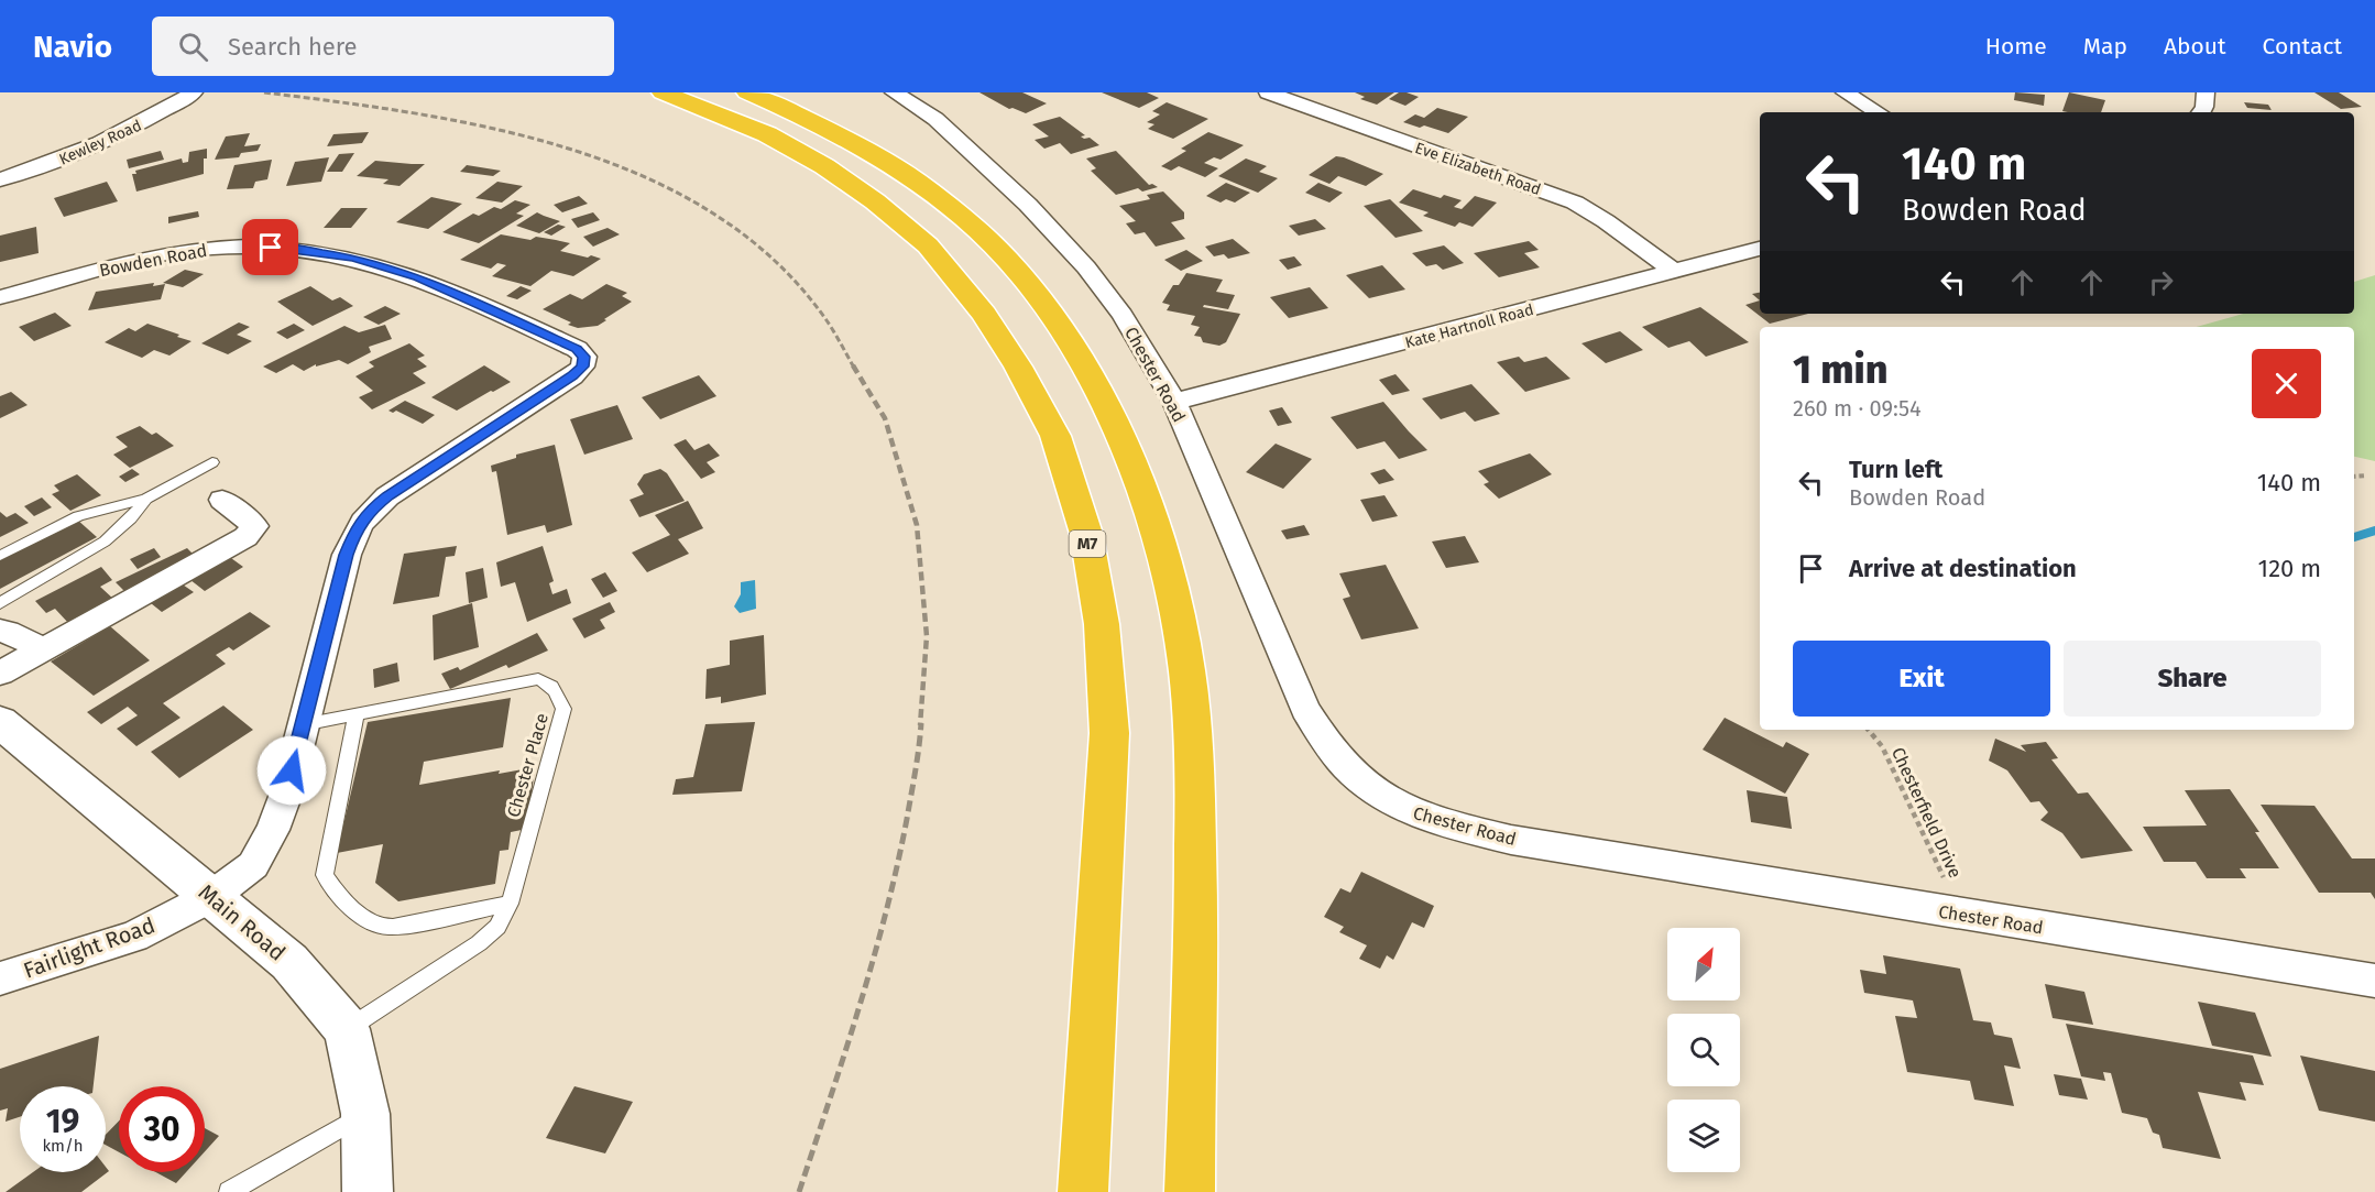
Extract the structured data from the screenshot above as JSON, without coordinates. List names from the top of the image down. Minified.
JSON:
{"streets":{"highway":["M7"],"main road":["Main Road"],"street":["Kewley Road","Eve Elizabeth Road","Bowden Road","Kate Hartnoll Road","Chester Road","Fairlight Road"],"lane":["Chester Place"],"path":["Chesterfield Drive"]},"crossings":[["Eve Elizabeth Road","Kate Hartnoll Road"],["Bowden Road","Chester Place"],["Bowden Road","Main Road"],["Bowden Road","Fairlight Road"],["Kate Hartnoll Road","Chester Road"],["Chester Road","Chesterfield Drive"],["Chester Place","Main Road"],["Main Road","Fairlight Road"]],"north":"top right","page":{"header":"Navio","search":"Search here","nav":["Home","Map","About","Contact"],"turn":["140 m","Bowden Road"],"heading":["1 min","260 m · 09:54"],"list":[{"name":"Turn left","note":"Bowden Road","value":"140 m"},{"name":"Arrive at destination","value":"120 m"}],"buttons":["Exit","Share"],"speed":"19 km/h","limit":"30"}}
